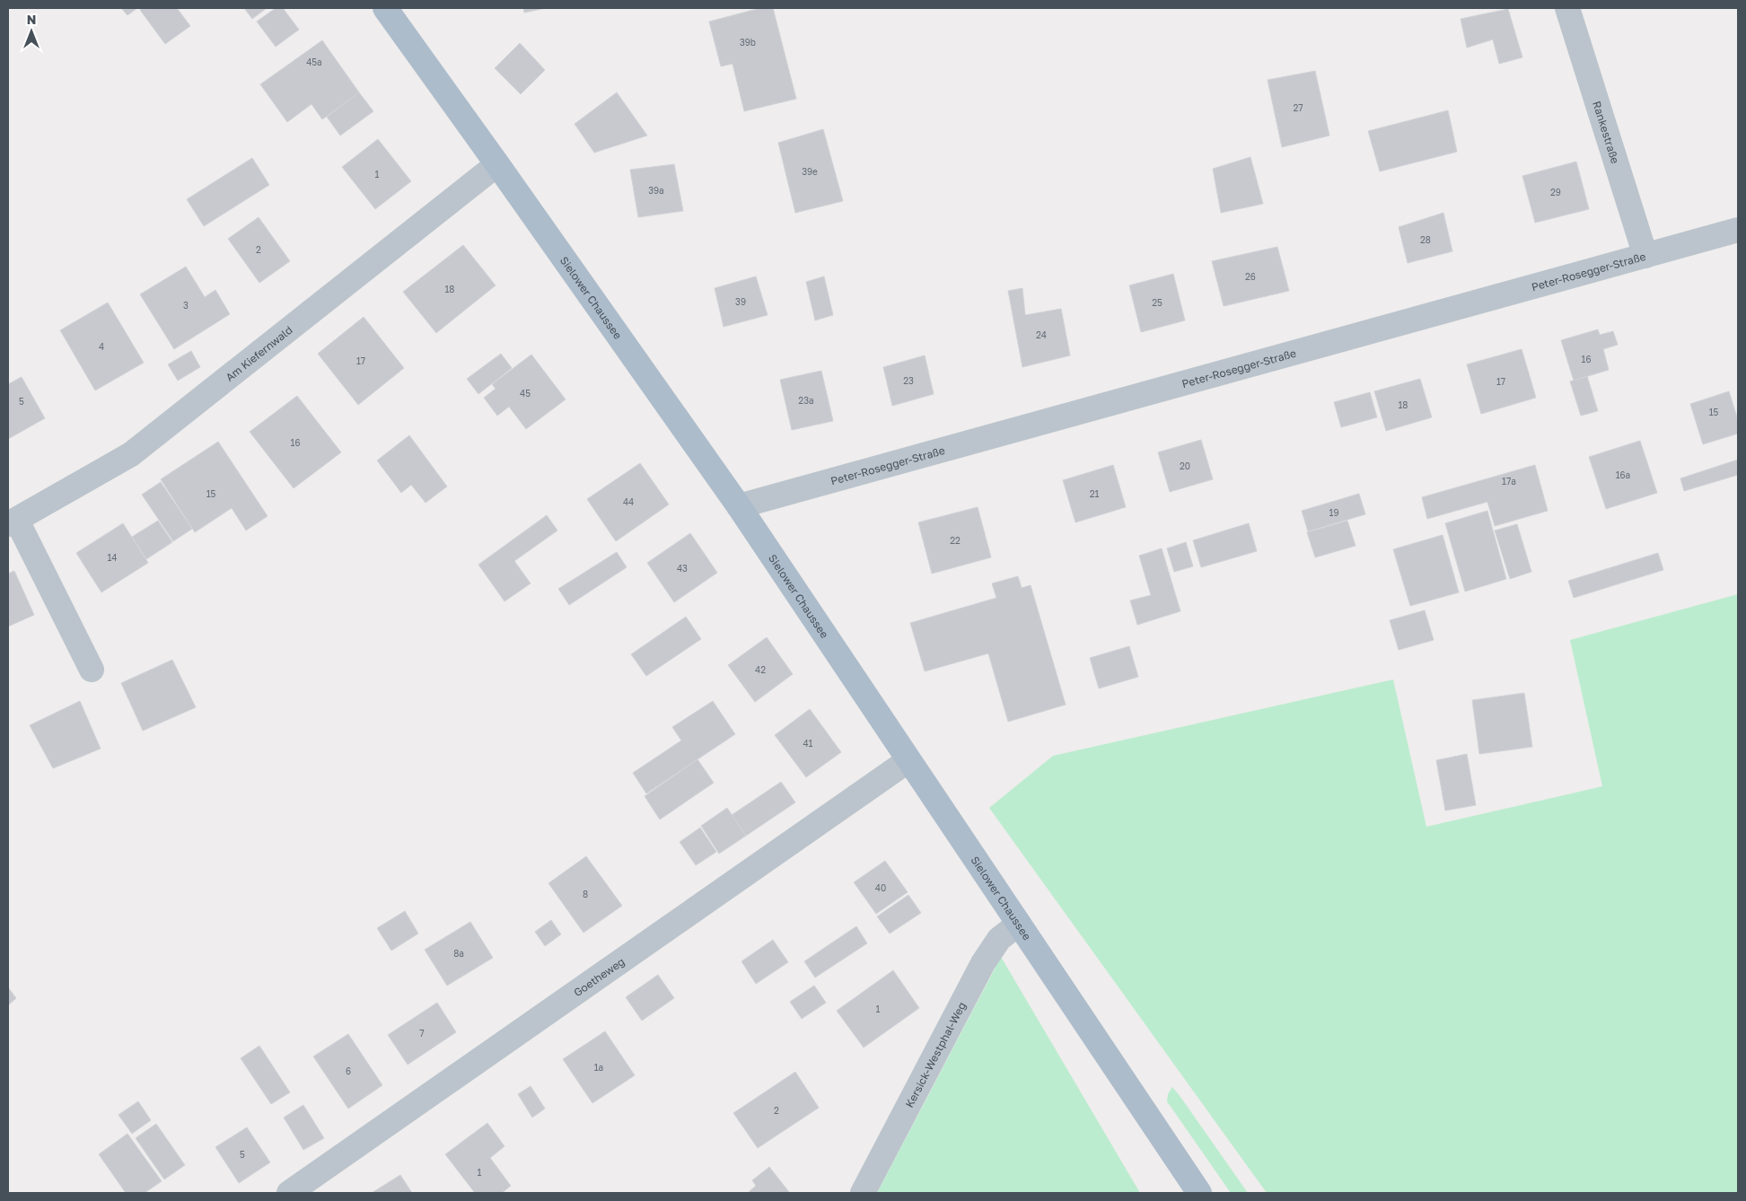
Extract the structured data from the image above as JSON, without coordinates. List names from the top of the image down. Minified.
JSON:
{"streets":{"main road":["Sielower Chaussee"],"street":["Rankestraße","Peter-Rosegger-Straße","Am Kiefernwald","Goetheweg","Kersick-Westphal-Weg"]},"crossings":[["Rankestraße","Peter-Rosegger-Straße"],["Peter-Rosegger-Straße","Sielower Chaussee"],["Sielower Chaussee","Am Kiefernwald"],["Sielower Chaussee","Goetheweg"],["Sielower Chaussee","Kersick-Westphal-Weg"]],"house_numbers":["39b","45a","27","39e","1","39a","29","28","2","26","18","39","25","3","24","4","16","17","23","17","45","23a","5","18","15","16","20","16a","17a","15","21","44","19","22","14","43","42","41","40","8","8a","1","7","1a","6","2","5","1"],"north":"top"}
